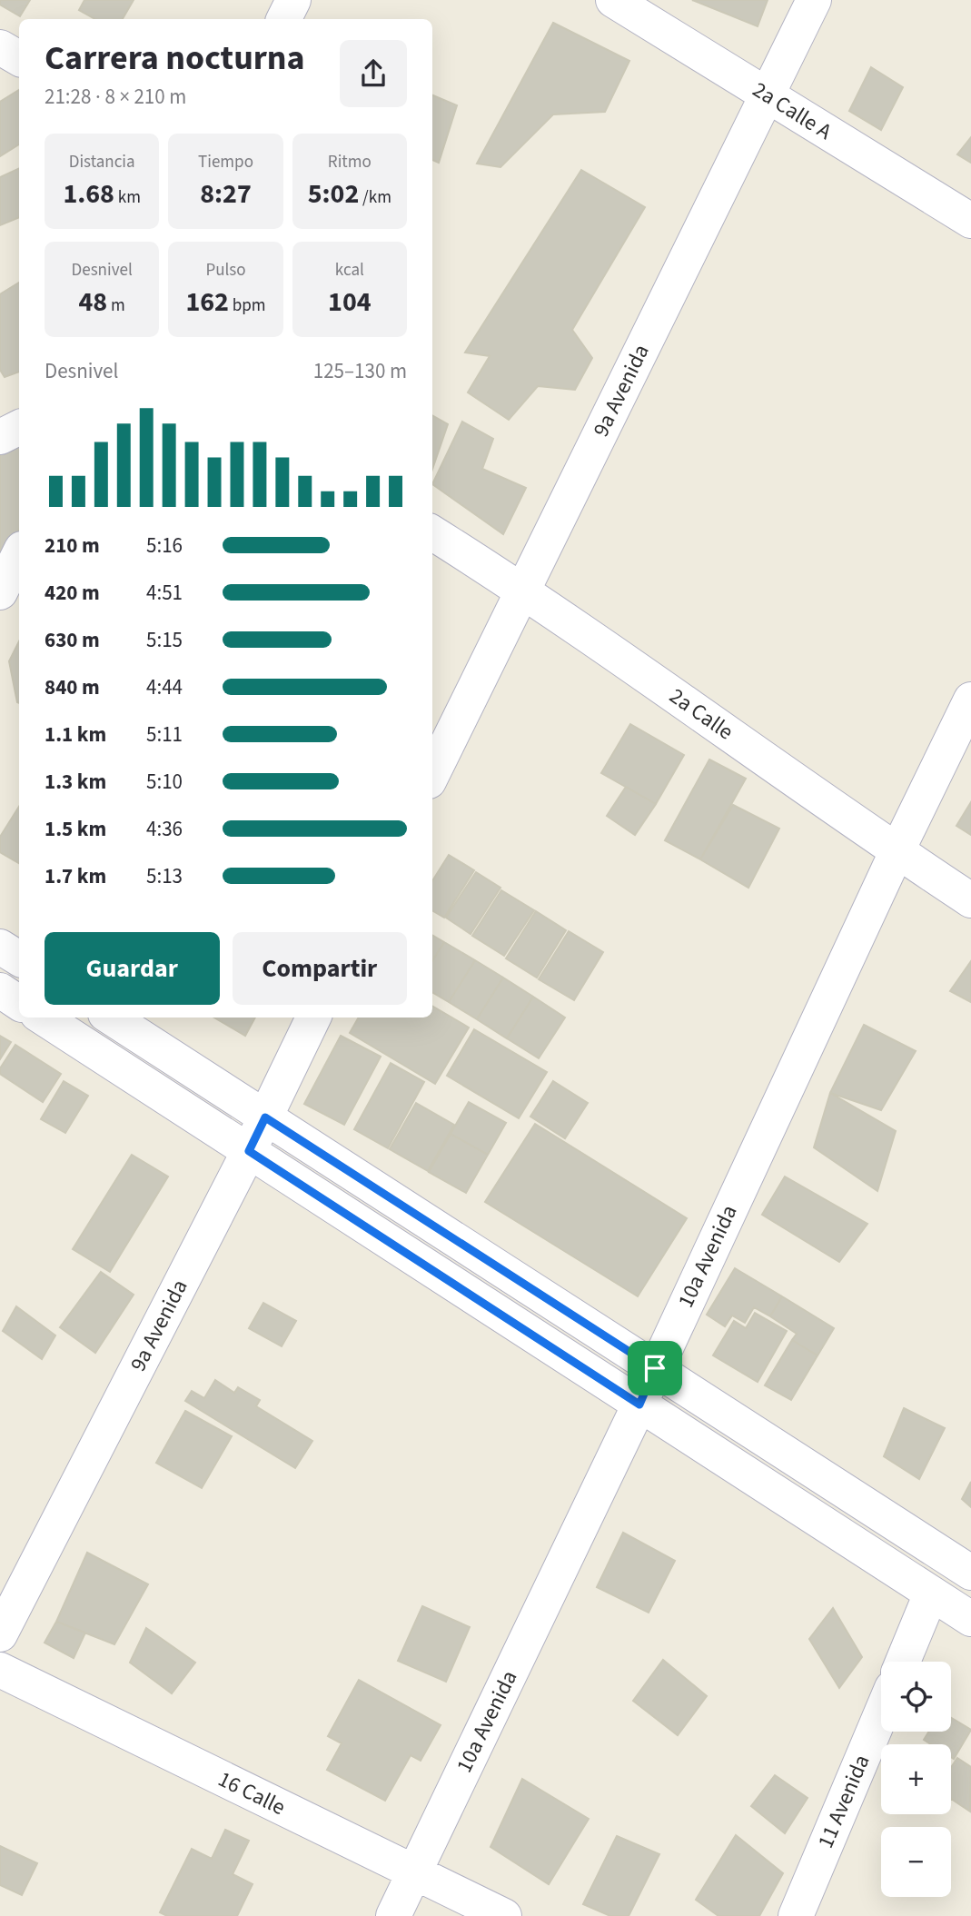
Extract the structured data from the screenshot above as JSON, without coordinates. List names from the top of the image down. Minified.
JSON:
{"streets":{"street":["2a Calle A","9a Avenida","2a Calle","10a Avenida","16 Calle","11 Avenida"]},"crossings":[["2a Calle A","9a Avenida"],["9a Avenida","2a Calle"],["2a Calle","10a Avenida"],["10a Avenida","16 Calle"]],"page":{"heading":["Carrera nocturna","21:28 · 8 × 210 m"],"stats":[["Distancia","1.68 km"],["Tiempo","8:27"],["Ritmo","5:02 /km"],["Desnivel","48 m"],["Pulso","162 bpm"],["kcal","104"]],"chart":["Desnivel","125–130 m"],"list":[{"name":"210 m","note":"5:16"},{"name":"420 m","note":"4:51"},{"name":"630 m","note":"5:15"},{"name":"840 m","note":"4:44"},{"name":"1.1 km","note":"5:11"},{"name":"1.3 km","note":"5:10"},{"name":"1.5 km","note":"4:36"},{"name":"1.7 km","note":"5:13"}],"buttons":["Guardar","Compartir"],"map_buttons":["+","−"]}}
